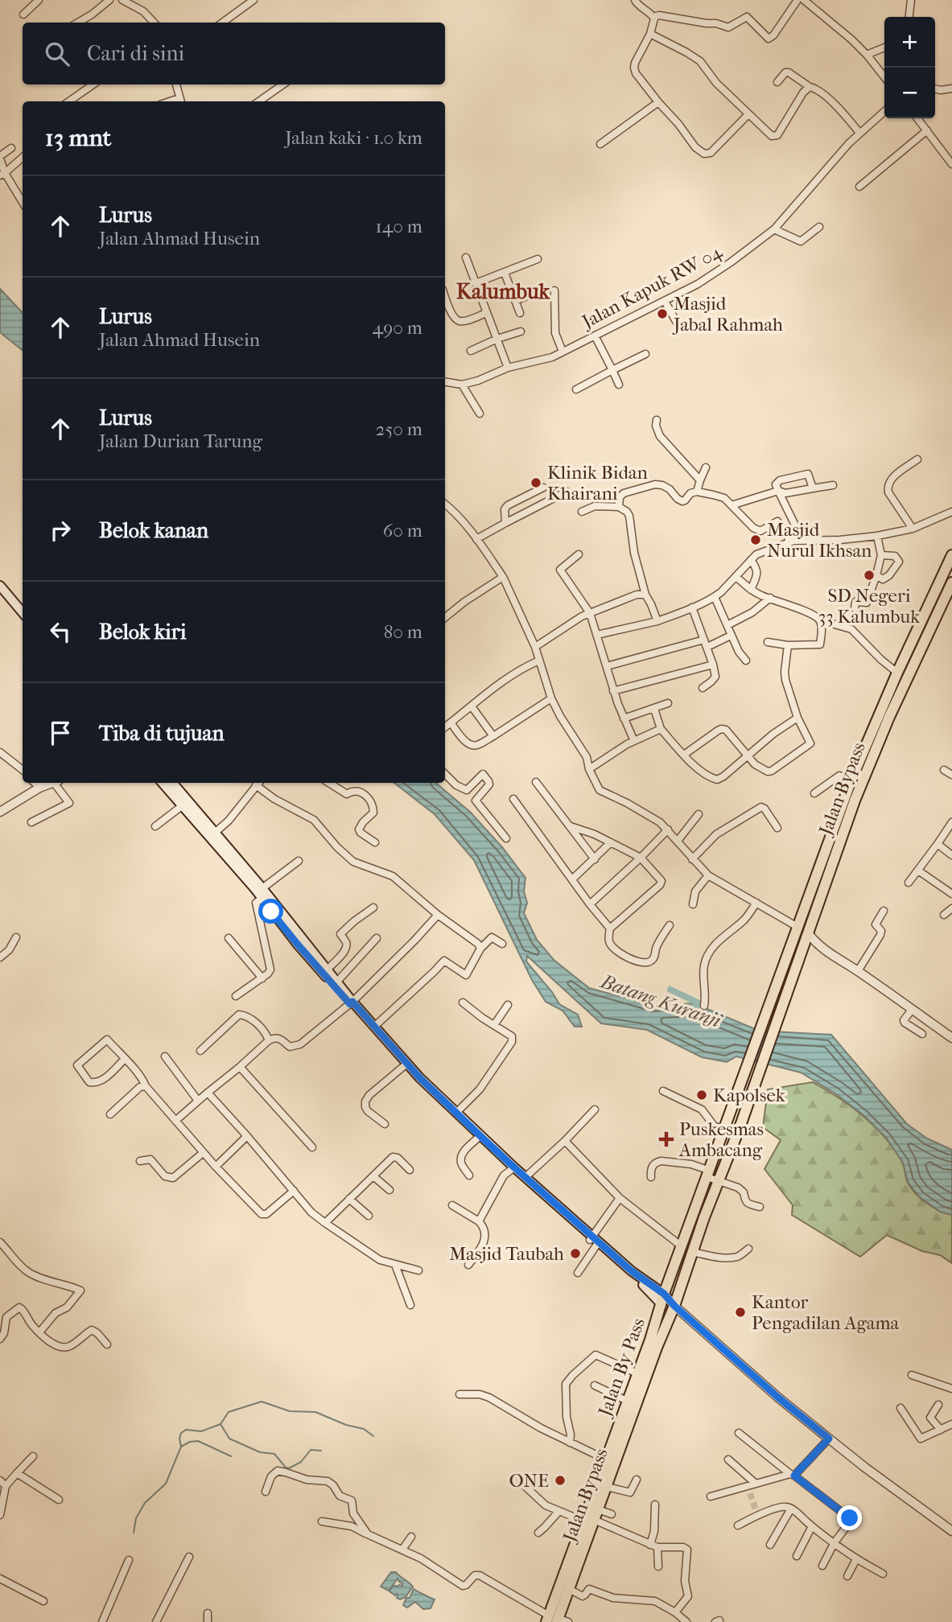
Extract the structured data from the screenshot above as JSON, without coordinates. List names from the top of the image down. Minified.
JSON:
{"streets":{"highway":["Jalan Bypass","Jalan By Pass"],"street":["Jalan Kapuk RW 04"]},"crossings":[["Jalan Bypass","Jalan By Pass"]],"districts":["Kalumbuk"],"water":["Batang Kuranji"],"places":{"other":["Masjid Jabal Rahmah","Klinik Bidan Khairani","Masjid Nurul Ikhsan","SD Negeri 33 Kalumbuk","Kapolsek","Masjid Taubah","Kantor Pengadilan Agama","ONE"],"health":["Puskesmas Ambacang"]},"page":{"map_buttons":["+","−"],"search":"Cari di sini","heading":["13 mnt","Jalan kaki · 1.0 km"],"list":[["Lurus","Jalan Ahmad Husein","140 m"],["Lurus","Jalan Ahmad Husein","490 m"],["Lurus","Jalan Durian Tarung","250 m"],["Belok kanan","60 m"],["Belok kiri","80 m"],"Tiba di tujuan"]}}
